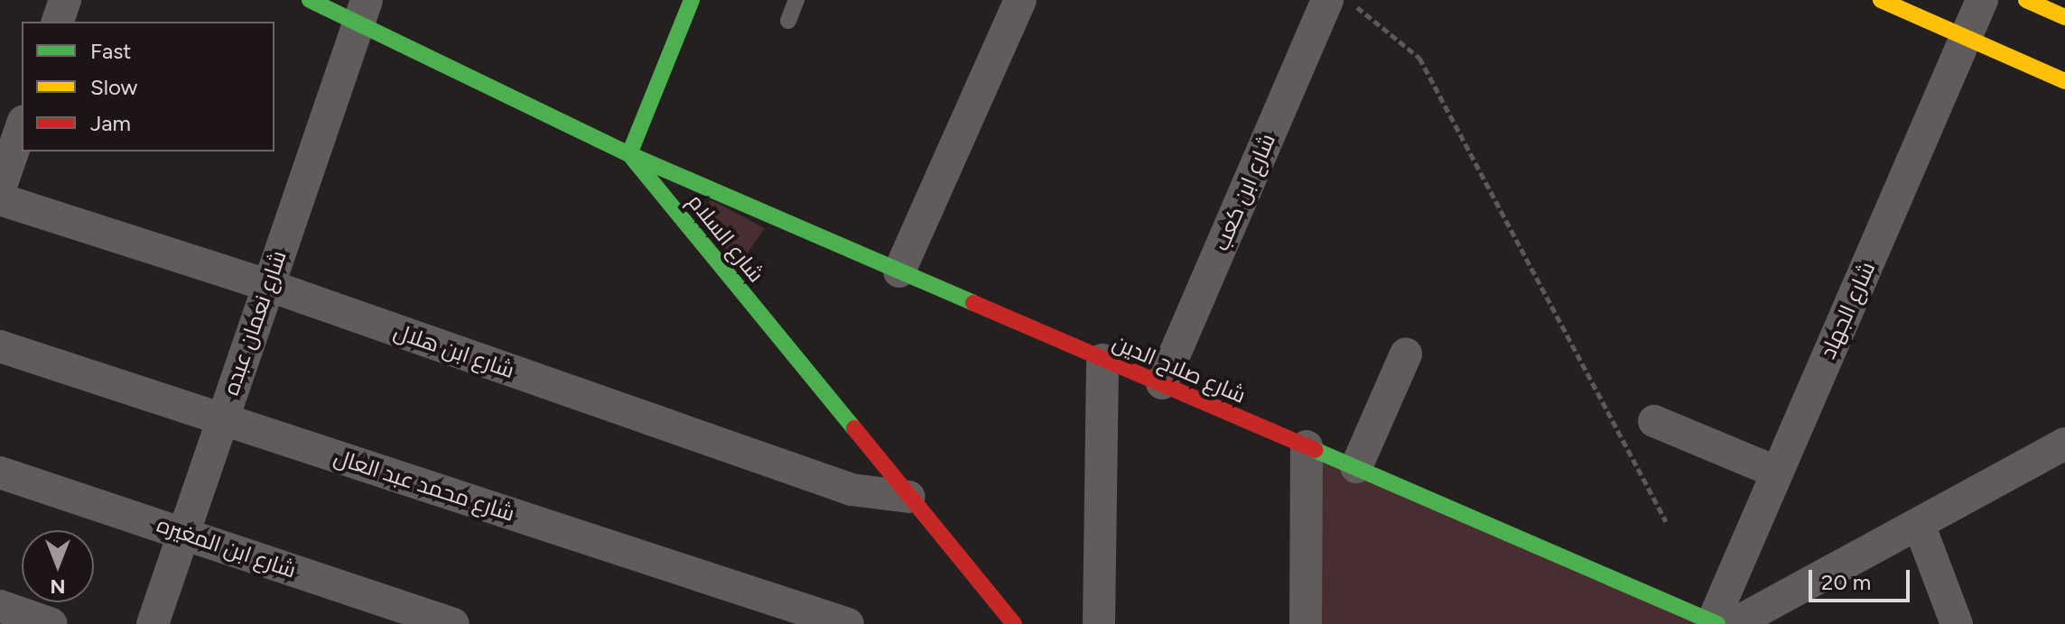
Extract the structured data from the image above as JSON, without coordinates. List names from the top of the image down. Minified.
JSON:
{"streets":{"street":["شارع ابن كعب","شارع السلام","شارع الجهاد","شارع نعمان عبده","شارع ابن هلال","شارع صلاح الدين","شارع محمد عبد العال","شارع ابن المغيره"]},"crossings":[["شارع ابن كعب","شارع صلاح الدين"],["شارع السلام","شارع نعمان عبده"],["شارع السلام","شارع ابن هلال"],["شارع السلام","شارع صلاح الدين"],["شارع الجهاد","شارع صلاح الدين"],["شارع نعمان عبده","شارع ابن هلال"],["شارع نعمان عبده","شارع محمد عبد العال"],["شارع نعمان عبده","شارع ابن المغيره"]],"legend":["Fast","Slow","Jam"],"scale_bar":"20 m","north":"bottom"}
